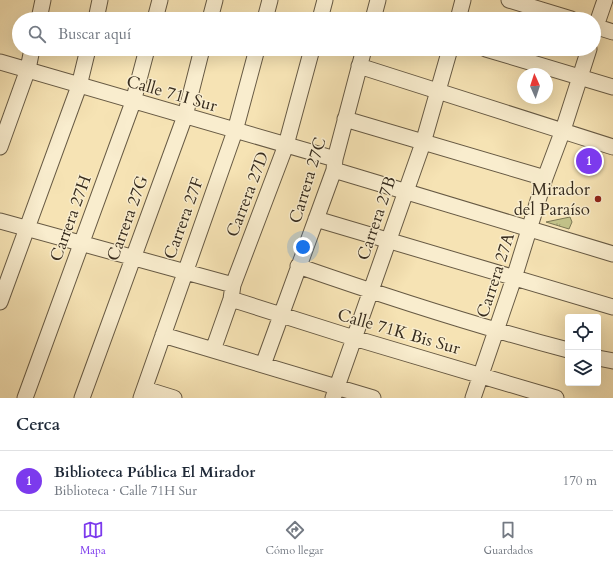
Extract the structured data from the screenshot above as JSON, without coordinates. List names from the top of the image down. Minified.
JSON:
{"streets":{"street":["Calle 71I Sur","Carrera 27C","Carrera 27D","Carrera 27H","Carrera 27G","Carrera 27F","Carrera 27B","Carrera 27A","Calle 71K Bis Sur"]},"crossings":[["Calle 71I Sur","Carrera 27C"],["Calle 71I Sur","Carrera 27D"],["Calle 71I Sur","Carrera 27H"],["Calle 71I Sur","Carrera 27G"],["Calle 71I Sur","Carrera 27F"],["Calle 71I Sur","Carrera 27B"],["Calle 71I Sur","Carrera 27A"],["Carrera 27C","Calle 71K Bis Sur"],["Carrera 27D","Calle 71K Bis Sur"],["Carrera 27H","Calle 71K Bis Sur"],["Carrera 27G","Calle 71K Bis Sur"],["Carrera 27F","Calle 71K Bis Sur"],["Carrera 27B","Calle 71K Bis Sur"],["Carrera 27A","Calle 71K Bis Sur"]],"places":["Mirador del Paraíso"],"north":"top","page":{"search":"Buscar aquí","pins":"1","heading":"Cerca","list":[{"mark":"1","name":"Biblioteca Pública El Mirador","note":"Biblioteca · Calle 71H Sur","value":"170 m"}],"nav":["Mapa","Cómo llegar","Guardados"]}}
